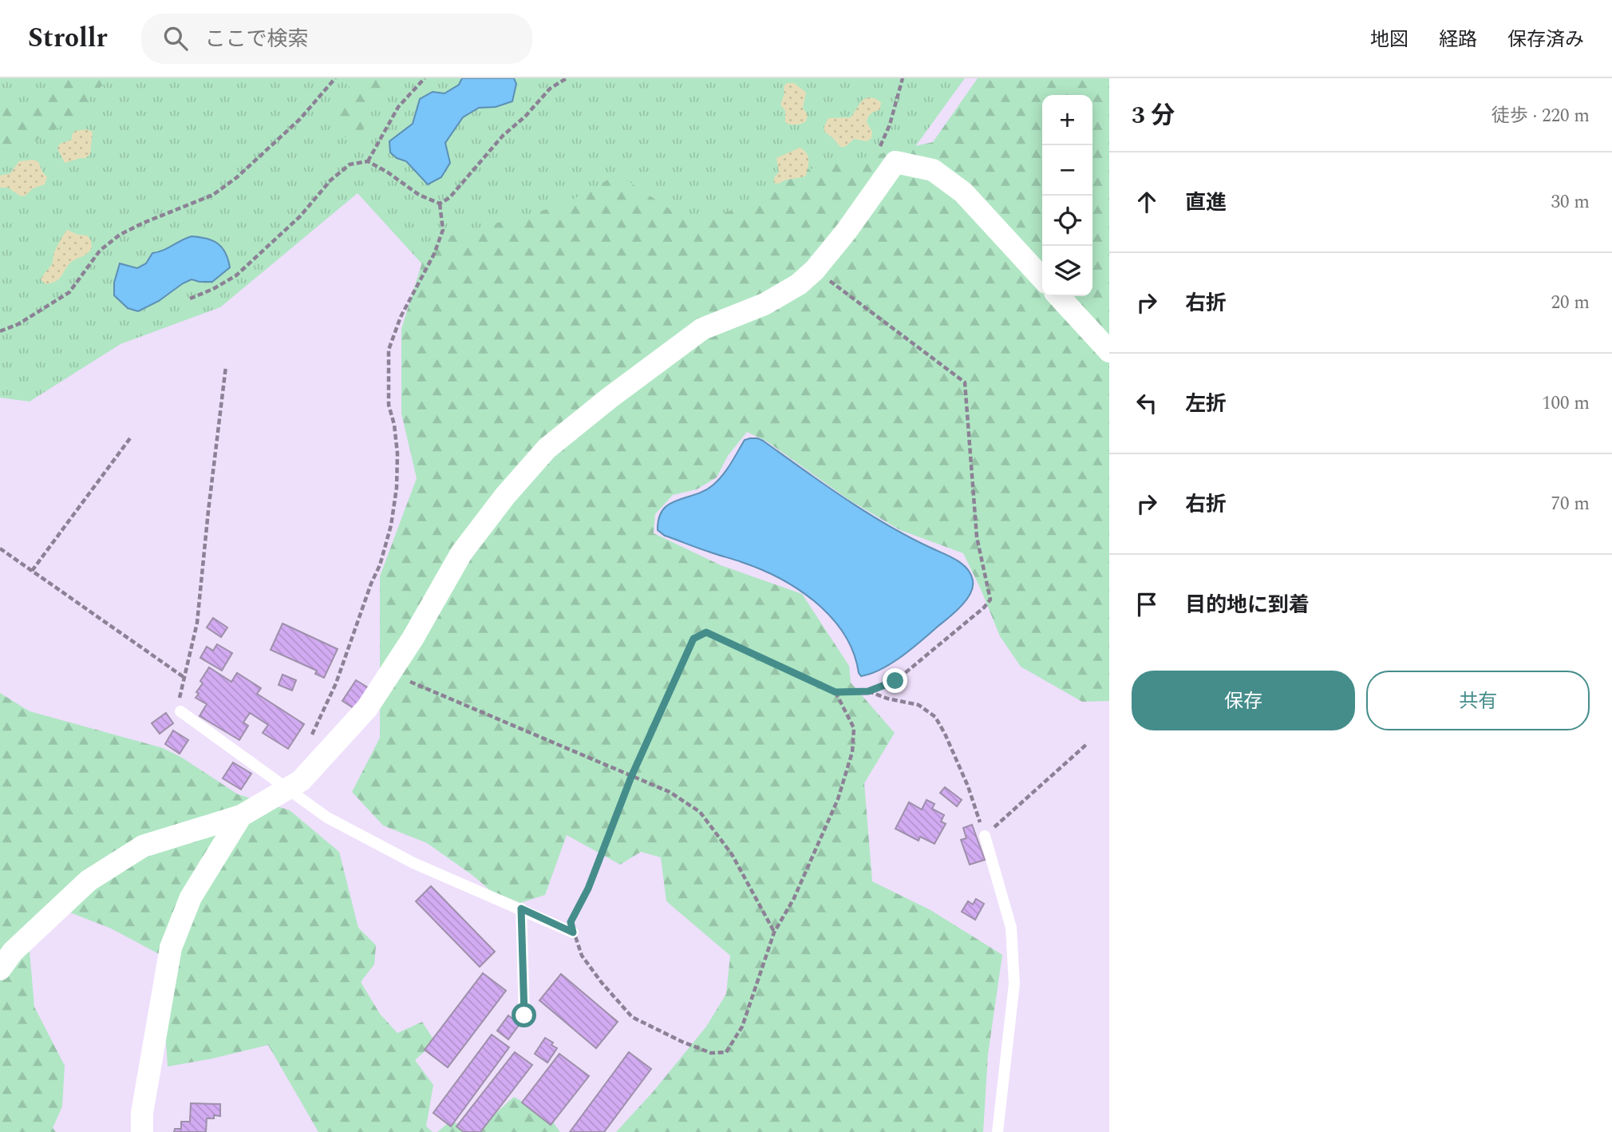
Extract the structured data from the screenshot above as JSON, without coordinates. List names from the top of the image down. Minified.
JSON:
{"page":{"header":"Strollr","search":"ここで検索","nav":["地図","経路","保存済み"],"heading":["3 分","徒歩 · 220 m"],"map_buttons":["+","−"],"list":[["直進","30 m"],["右折","20 m"],["左折","100 m"],["右折","70 m"],"目的地に到着"],"buttons":["保存","共有"]}}
